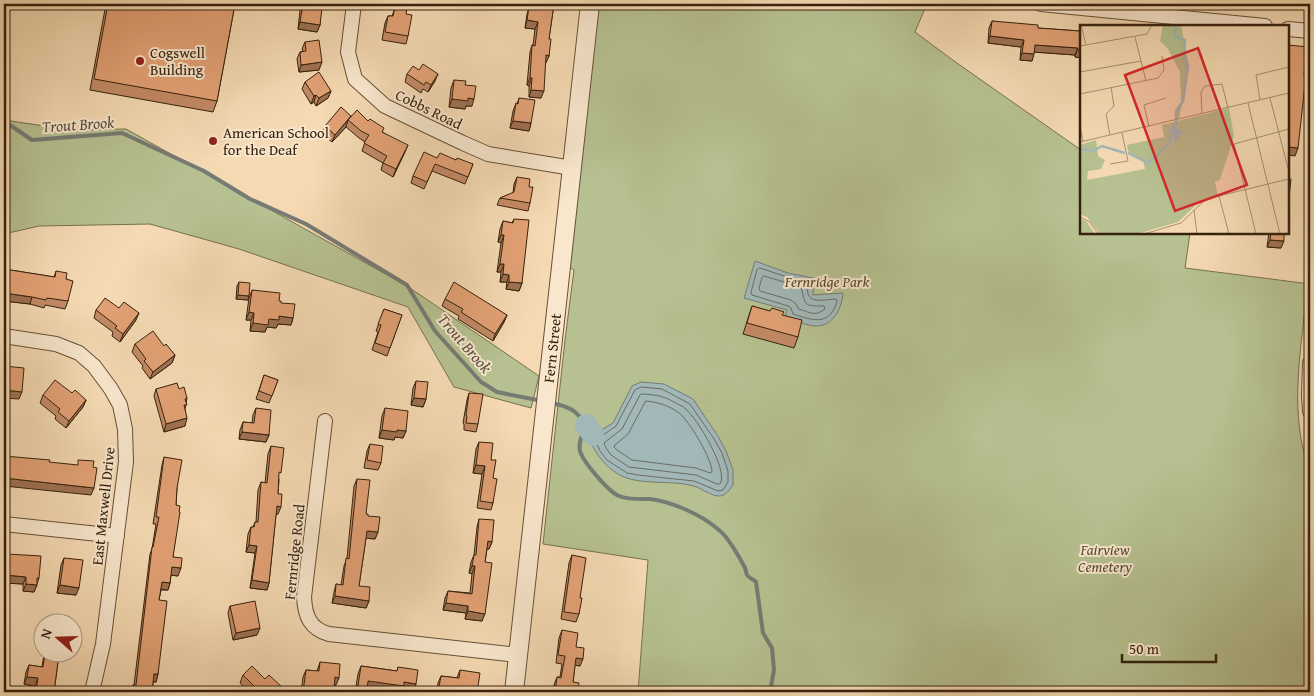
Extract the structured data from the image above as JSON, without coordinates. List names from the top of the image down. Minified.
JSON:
{"streets":{"street":["Cobbs Road","Fern Street","East Maxwell Drive","Fernridge Road"]},"crossings":[["Cobbs Road","Fern Street"],["Fern Street","Fernridge Road"]],"water":["Trout Brook"],"parks":["Fernridge Park","Fairview Cemetery"],"places":["Cogswell Building","American School for the Deaf"],"scale_bar":"50 m","north":"left"}
